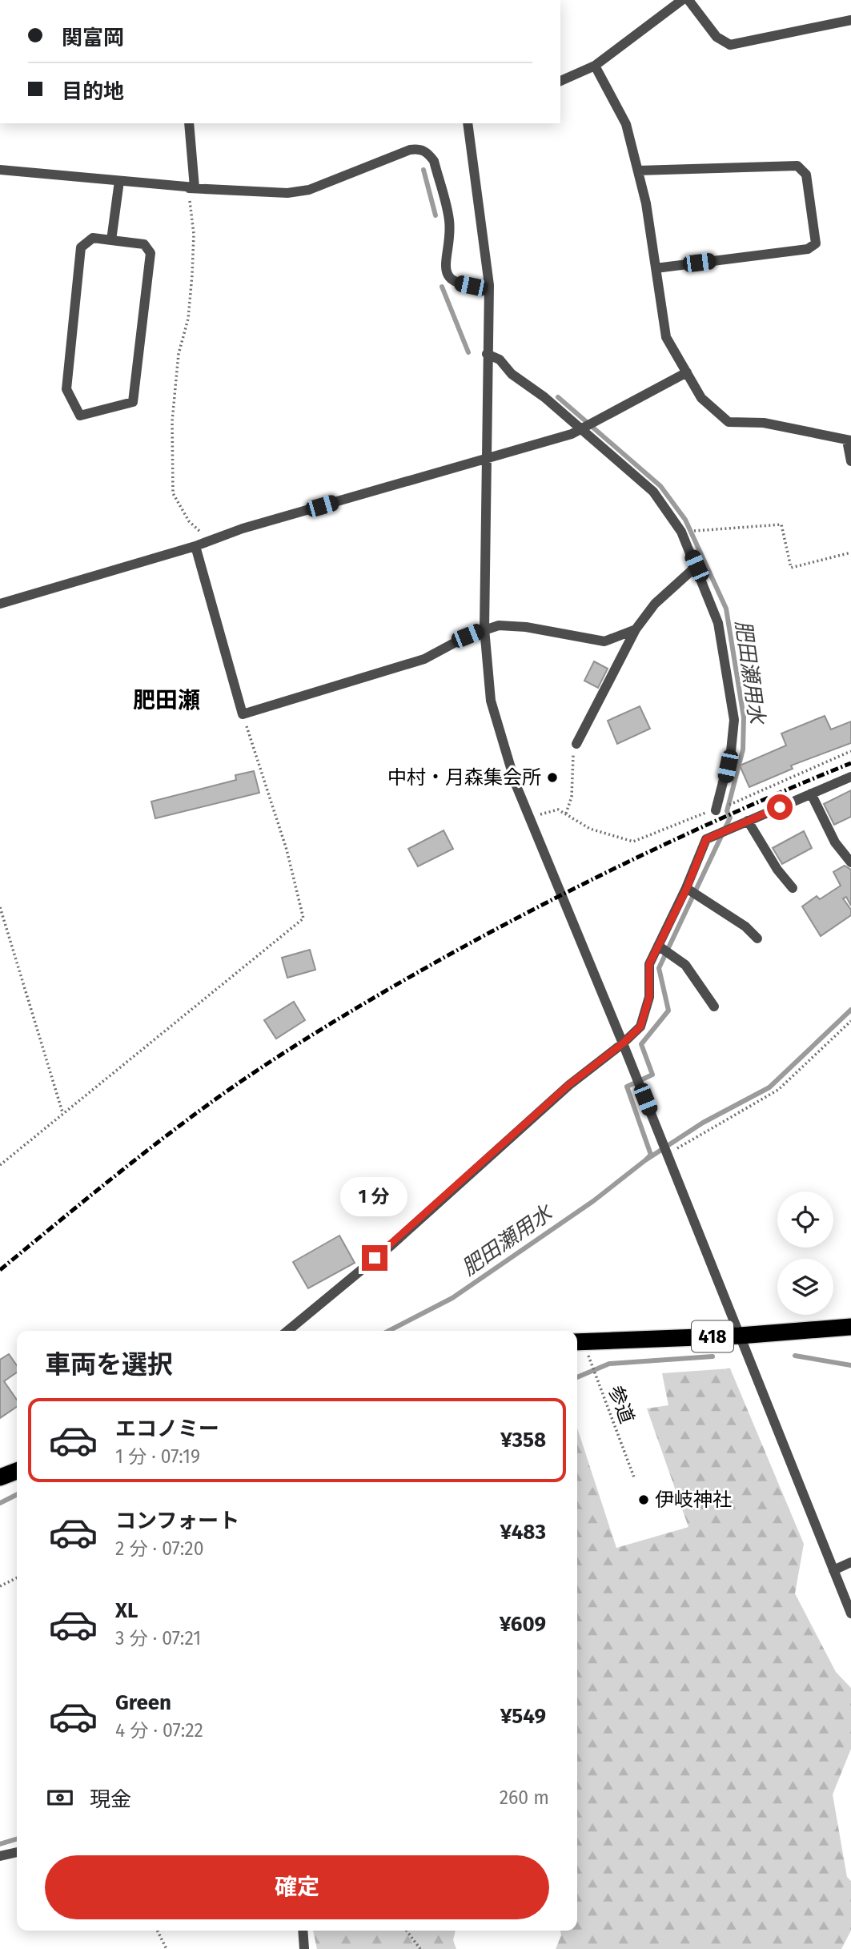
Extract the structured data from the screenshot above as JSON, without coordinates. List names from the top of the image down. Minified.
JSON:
{"streets":{"highway":["418"],"path":["参道"]},"crossings":[["418","参道"]],"districts":["肥田瀬"],"water":["肥田瀬用水"],"places":["中村・月森集会所","伊岐神社"],"page":{"banner":["関富岡","目的地"],"bubble":"1 分","heading":"車両を選択","list":[{"name":"エコノミー","note":"1 分 · 07:19","value":"¥358"},{"name":"コンフォート","note":"2 分 · 07:20","value":"¥483"},{"name":"XL","note":"3 分 · 07:21","value":"¥609"},{"name":"Green","note":"4 分 · 07:22","value":"¥549"}],"pay":["現金","260 m"],"buttons":"確定"}}
